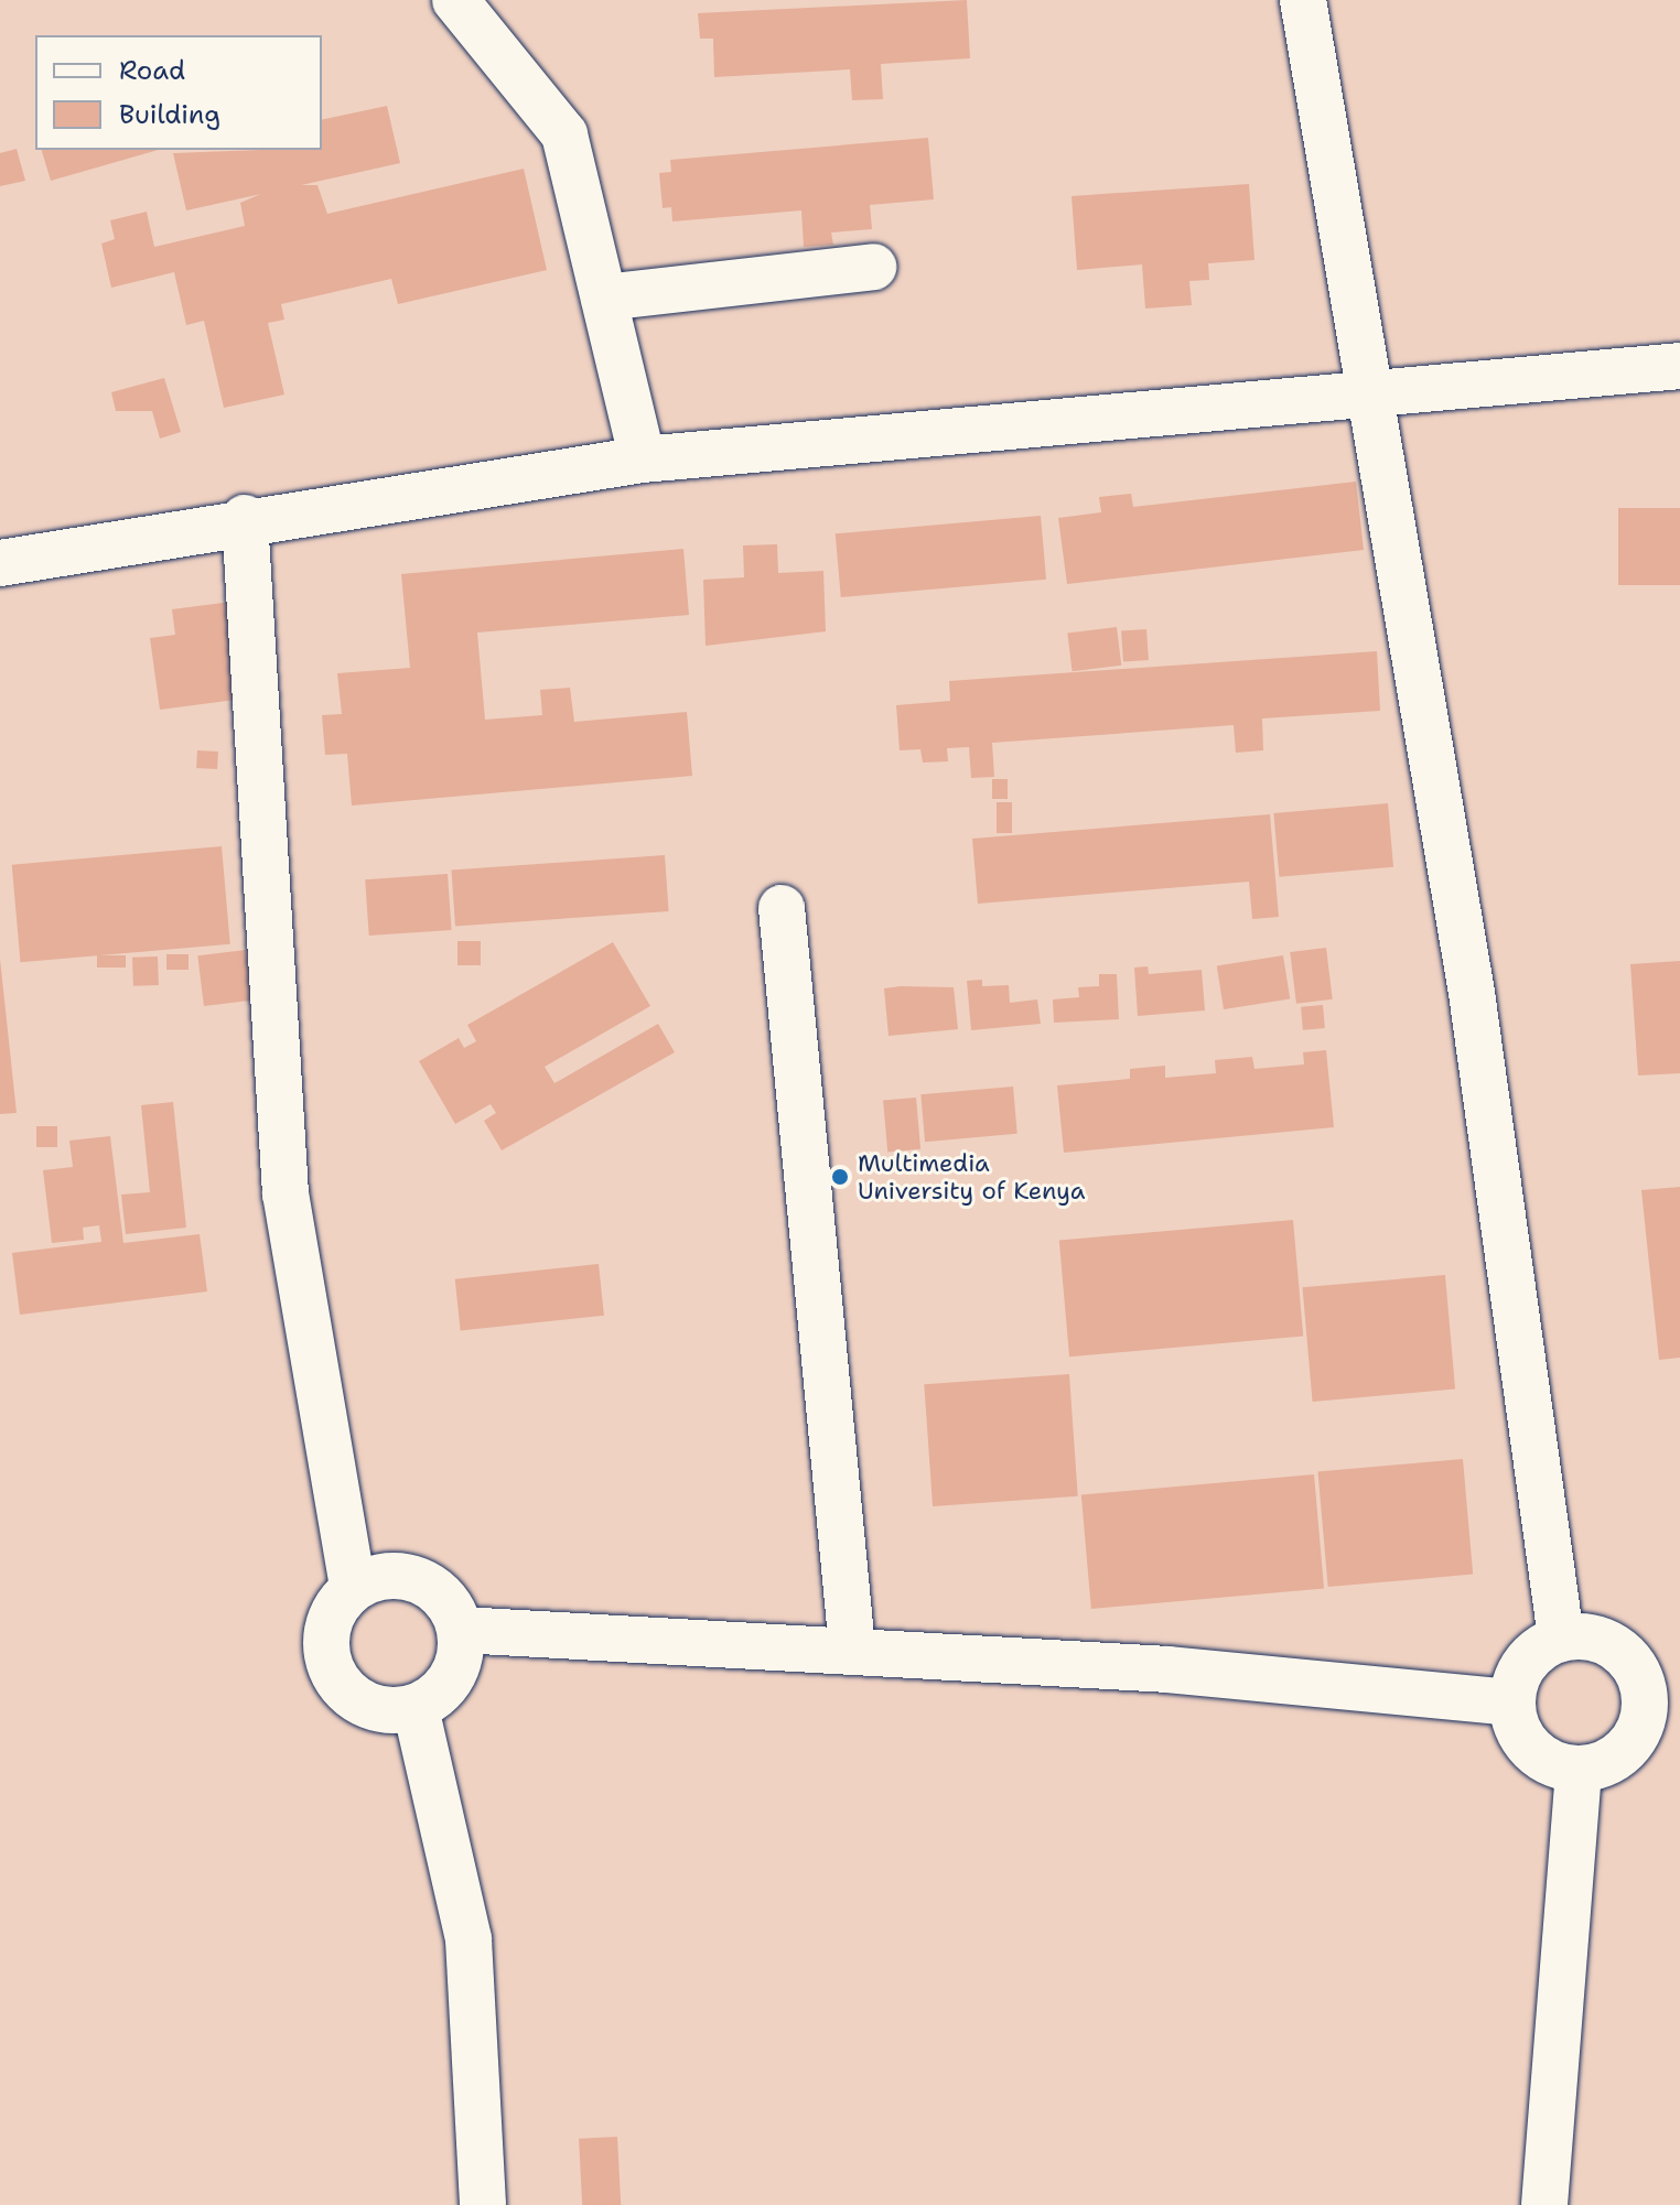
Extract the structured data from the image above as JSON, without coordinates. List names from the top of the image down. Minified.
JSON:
{"places":["Multimedia University of Kenya"],"legend":["Road","Building"]}
